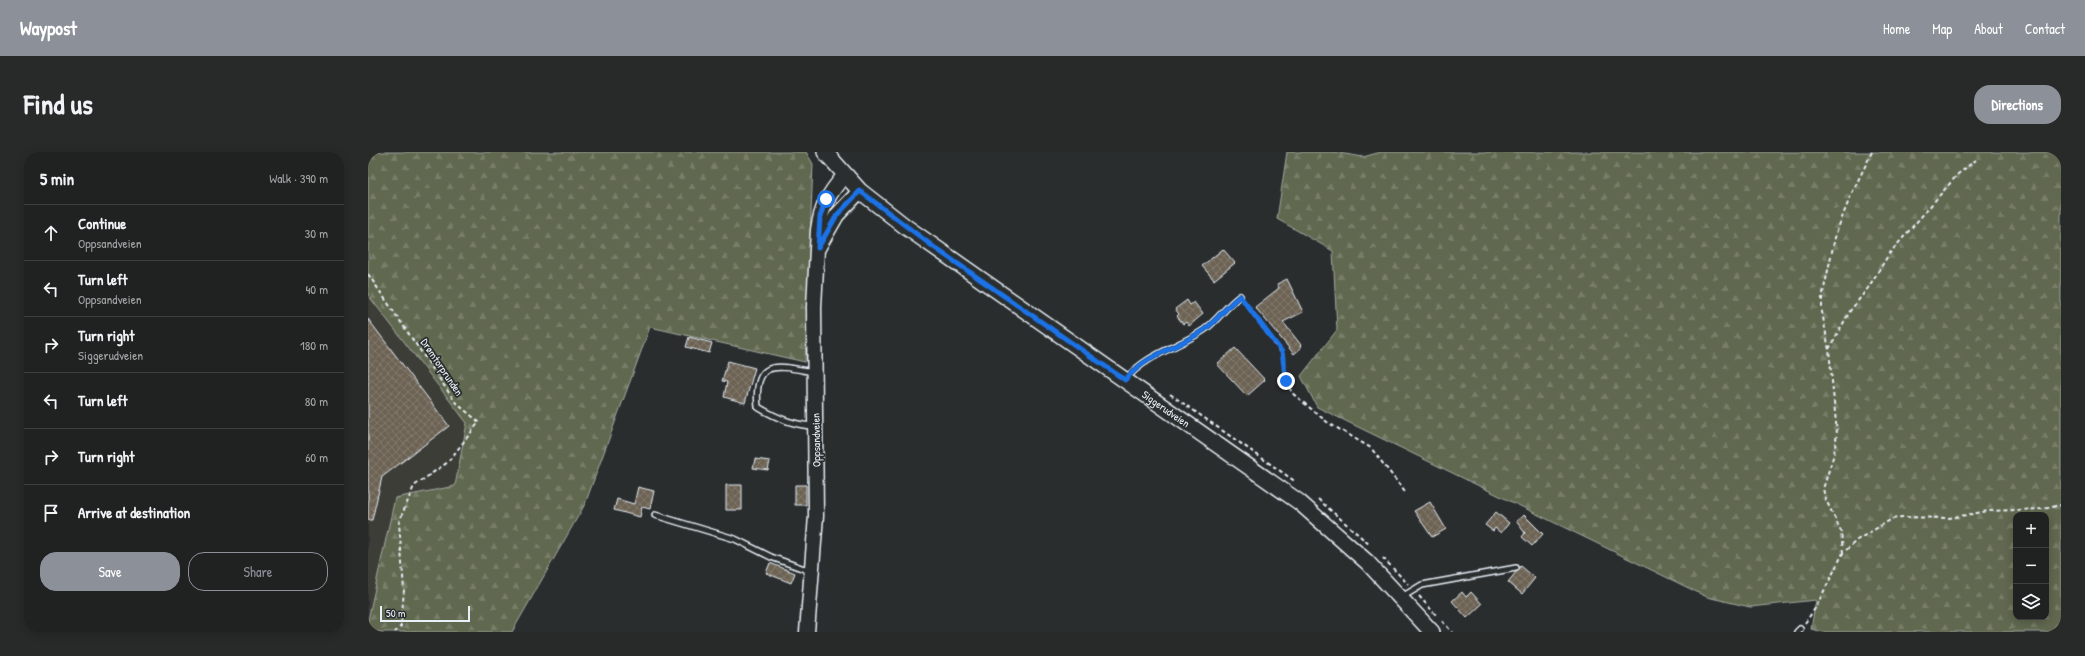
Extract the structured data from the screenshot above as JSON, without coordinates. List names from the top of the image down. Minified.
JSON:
{"streets":{"main road":["Siggerudveien","Oppsandveien"],"path":["Drømtorprunden"]},"crossings":[["Siggerudveien","Oppsandveien"]],"scale_bar":"50 m","page":{"header":"Waypost","nav":["Home","Map","About","Contact"],"title":"Find us","buttons":["Directions",["Save","Share"]],"heading":["5 min","Walk · 390 m"],"list":[["Continue","Oppsandveien","30 m"],["Turn left","Oppsandveien","40 m"],["Turn right","Siggerudveien","180 m"],["Turn left","80 m"],["Turn right","60 m"],"Arrive at destination"],"map_buttons":["+","−"],"scale":"50 m"}}
